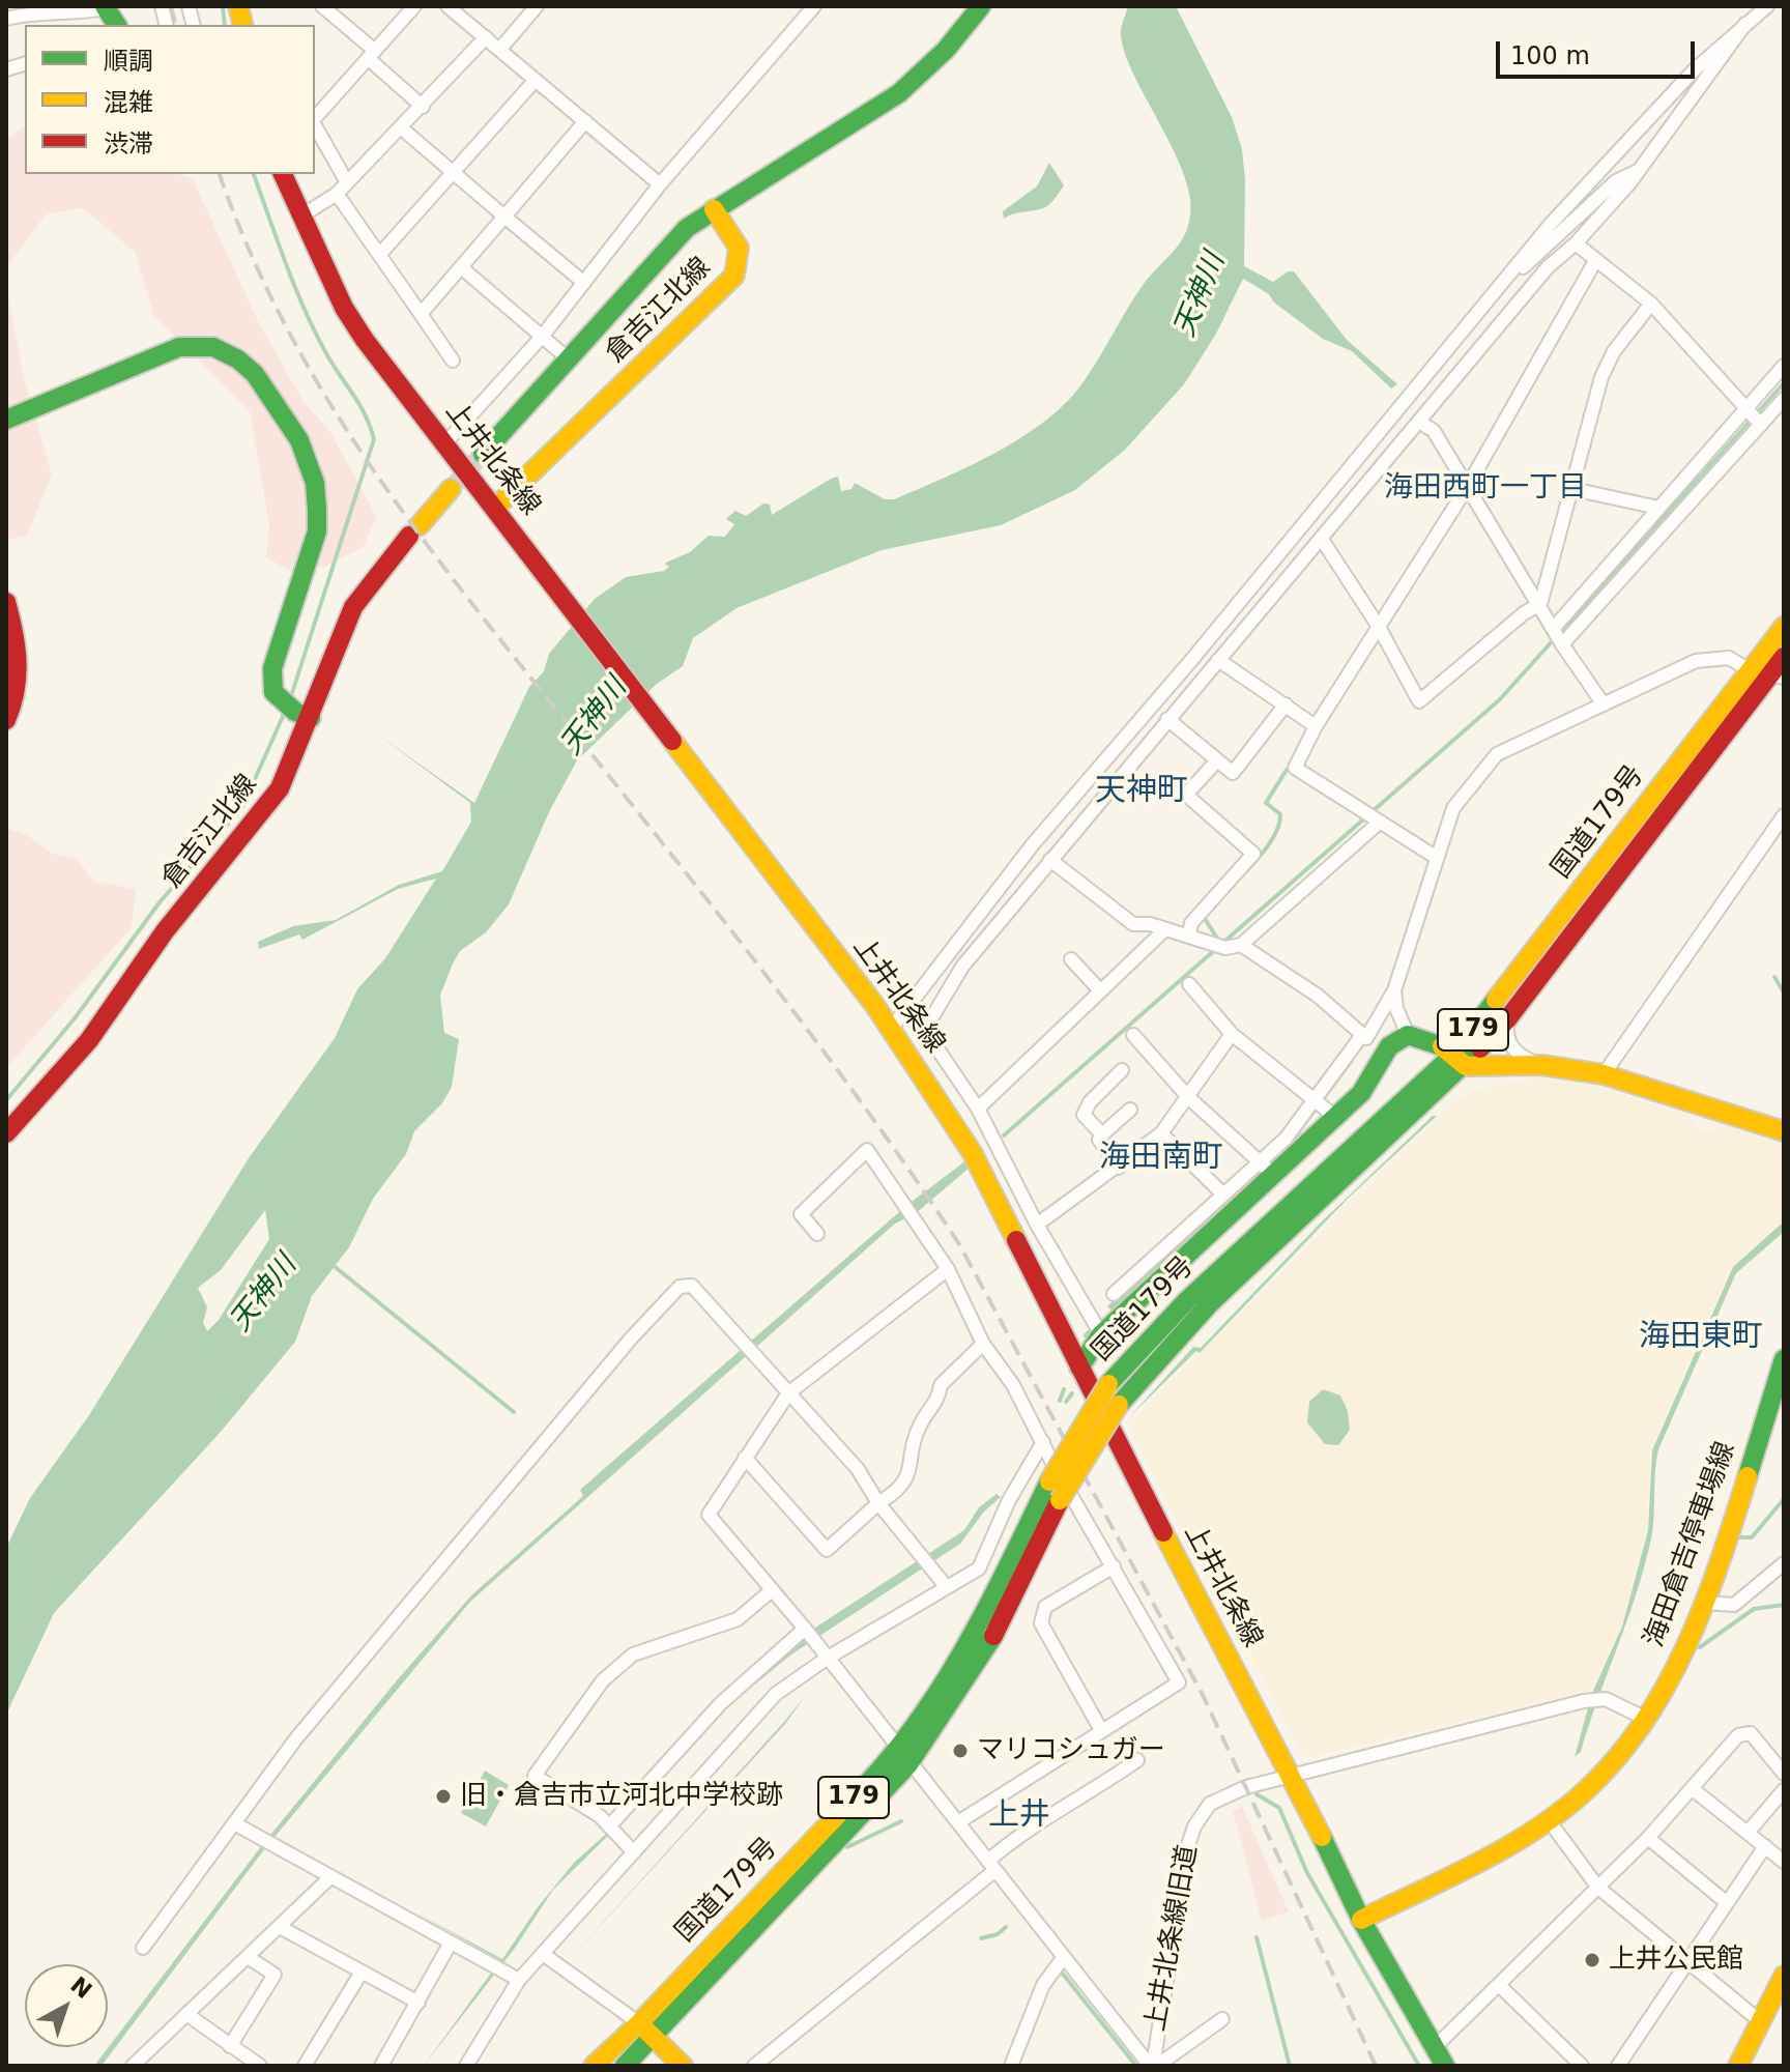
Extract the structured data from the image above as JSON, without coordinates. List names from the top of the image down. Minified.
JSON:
{"streets":{"main road":["倉吉江北線","上井北条線","国道179号","179","海田倉吉停車場線"],"street":["上井北条線旧道"]},"crossings":[["倉吉江北線","上井北条線"],["上井北条線","海田倉吉停車場線"],["上井北条線","上井北条線旧道"],["海田倉吉停車場線","上井北条線旧道"]],"districts":["海田西町一丁目","天神町","海田南町","海田東町","上井"],"water":["天神川"],"places":["マリコシュガー","旧・倉吉市立河北中学校跡","上井公民館"],"legend":["順調","混雑","渋滞"],"scale_bar":"100 m","north":"top right"}
